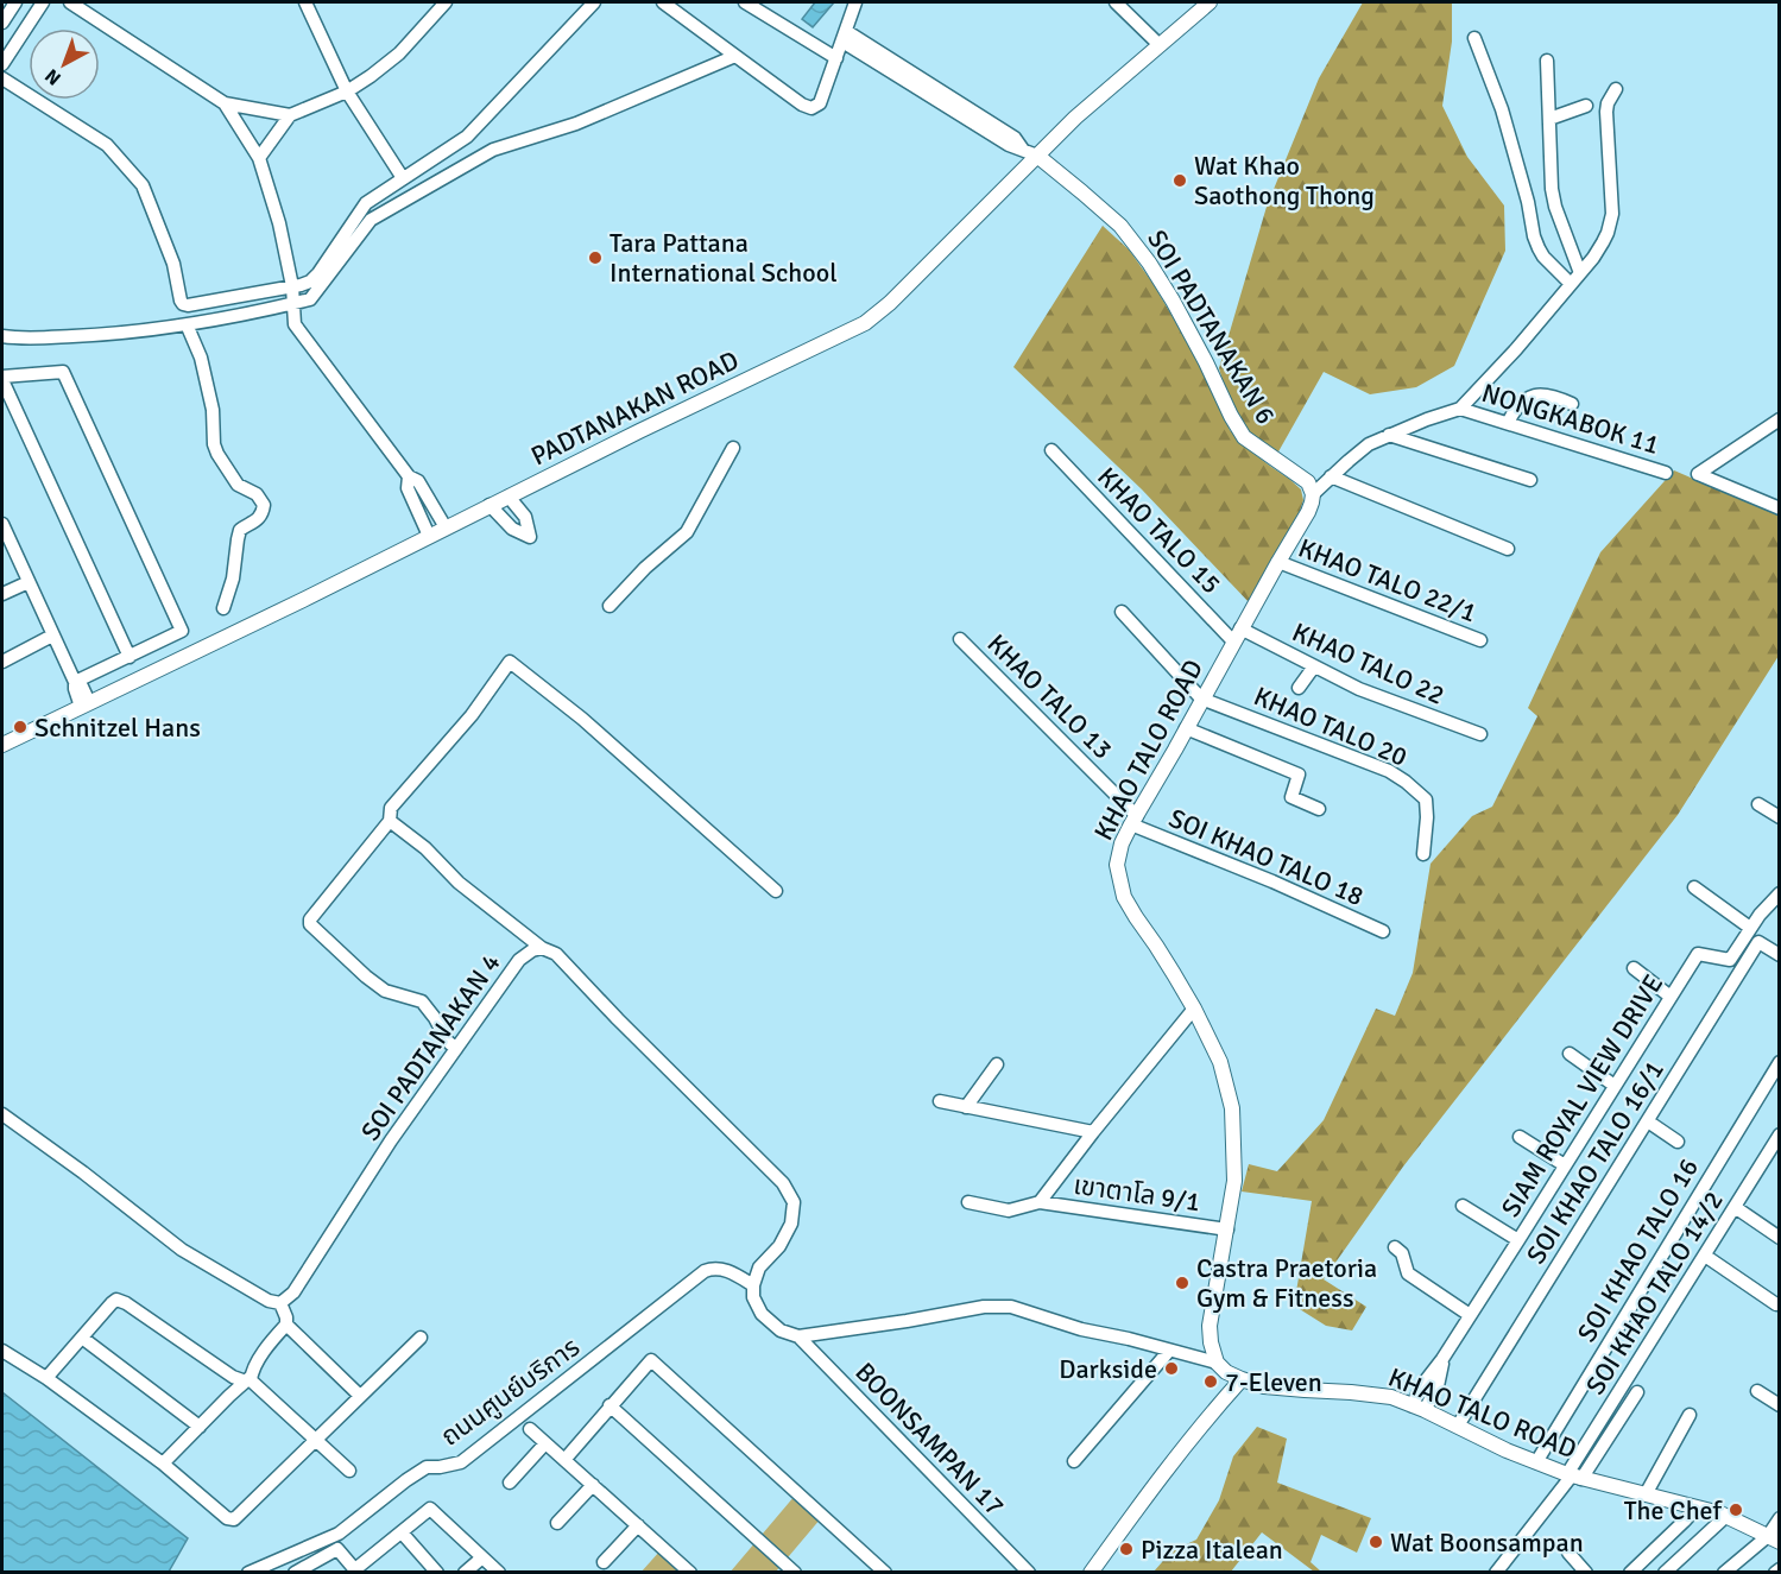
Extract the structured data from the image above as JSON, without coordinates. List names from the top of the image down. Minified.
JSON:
{"streets":{"street":["SOI PADTANAKAN 6","PADTANAKAN ROAD","NONGKABOK 11","KHAO TALO 15","KHAO TALO 22/1","KHAO TALO 22","KHAO TALO 13","KHAO TALO 20","KHAO TALO ROAD","SOI KHAO TALO 18","SOI PADTANAKAN 4","SIAM ROYAL VIEW DRIVE","SOI KHAO TALO 16/1","เขาตาโล 9/1","SOI KHAO TALO 16","SOI KHAO TALO 14/2","ถนนศูนย์บริการ","BOONSAMPAN 17"]},"crossings":[["SOI PADTANAKAN 6","PADTANAKAN ROAD"],["SOI PADTANAKAN 6","KHAO TALO ROAD"],["KHAO TALO 15","KHAO TALO 22"],["KHAO TALO 15","KHAO TALO ROAD"],["KHAO TALO 22/1","KHAO TALO ROAD"],["KHAO TALO 22","KHAO TALO ROAD"],["KHAO TALO 13","KHAO TALO ROAD"],["KHAO TALO 13","SOI KHAO TALO 18"],["KHAO TALO 20","KHAO TALO ROAD"],["KHAO TALO ROAD","SOI KHAO TALO 18"],["KHAO TALO ROAD","SIAM ROYAL VIEW DRIVE"],["KHAO TALO ROAD","SOI KHAO TALO 16/1"],["KHAO TALO ROAD","เขาตาโล 9/1"],["KHAO TALO ROAD","SOI KHAO TALO 16"],["KHAO TALO ROAD","SOI KHAO TALO 14/2"],["SOI PADTANAKAN 4","ถนนศูนย์บริการ"]],"places":["Wat Khao Saothong Thong","Tara Pattana International School","Schnitzel Hans","Castra Praetoria Gym & Fitness","Darkside","7-Eleven","The Chef","Wat Boonsampan","Pizza Italean"],"north":"bottom left"}
